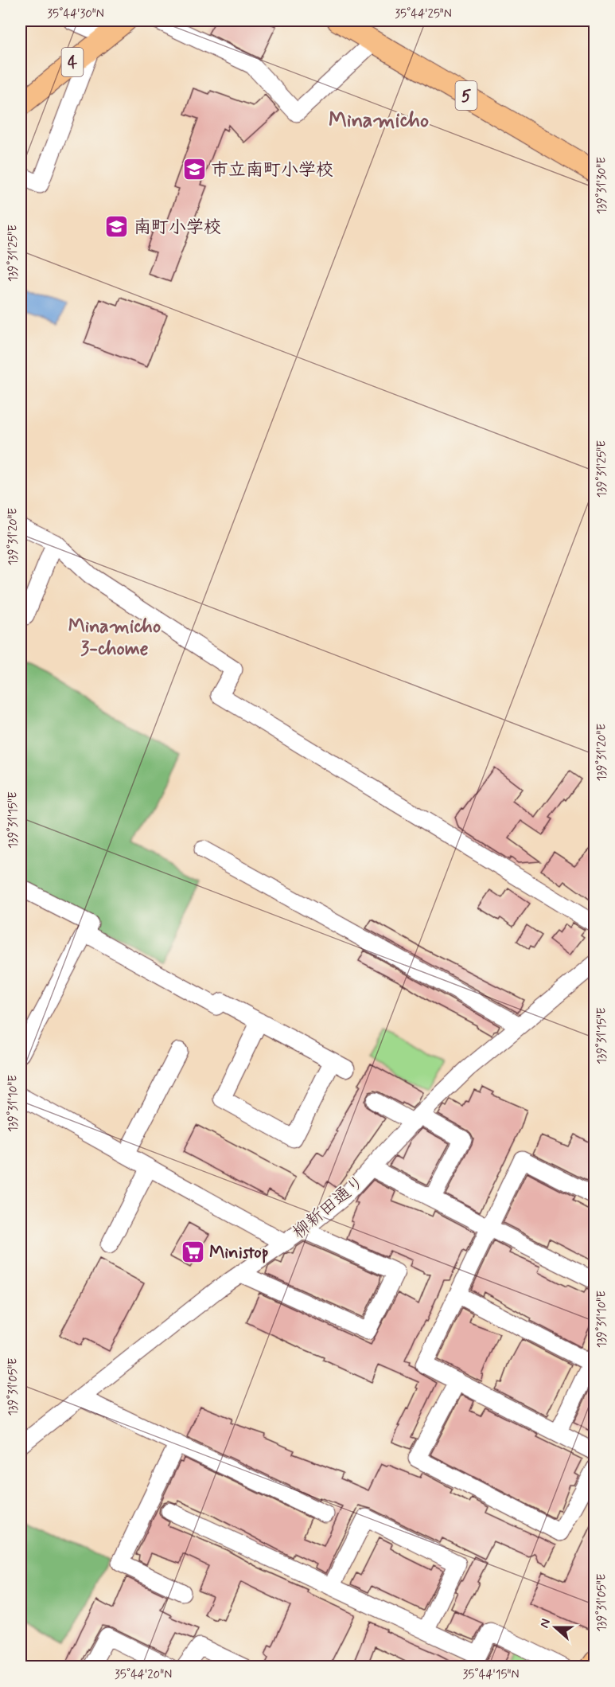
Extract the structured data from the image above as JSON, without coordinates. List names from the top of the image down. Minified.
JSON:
{"streets":{"main road":["4","5"],"street":["柳新田通り"]},"districts":["Minamicho","Minamicho 3-chome"],"places":{"school or university":["市立南町小学校","南町小学校"],"supermarket":["Ministop"]},"north":"left","coordinates":["35°44'30\"N","35°44'25\"N","139°31'30\"E","139°31'25\"E","139°31'20\"E","139°31'15\"E","139°31'10\"E","139°31'05\"E","35°44'20\"N","35°44'15\"N"]}
